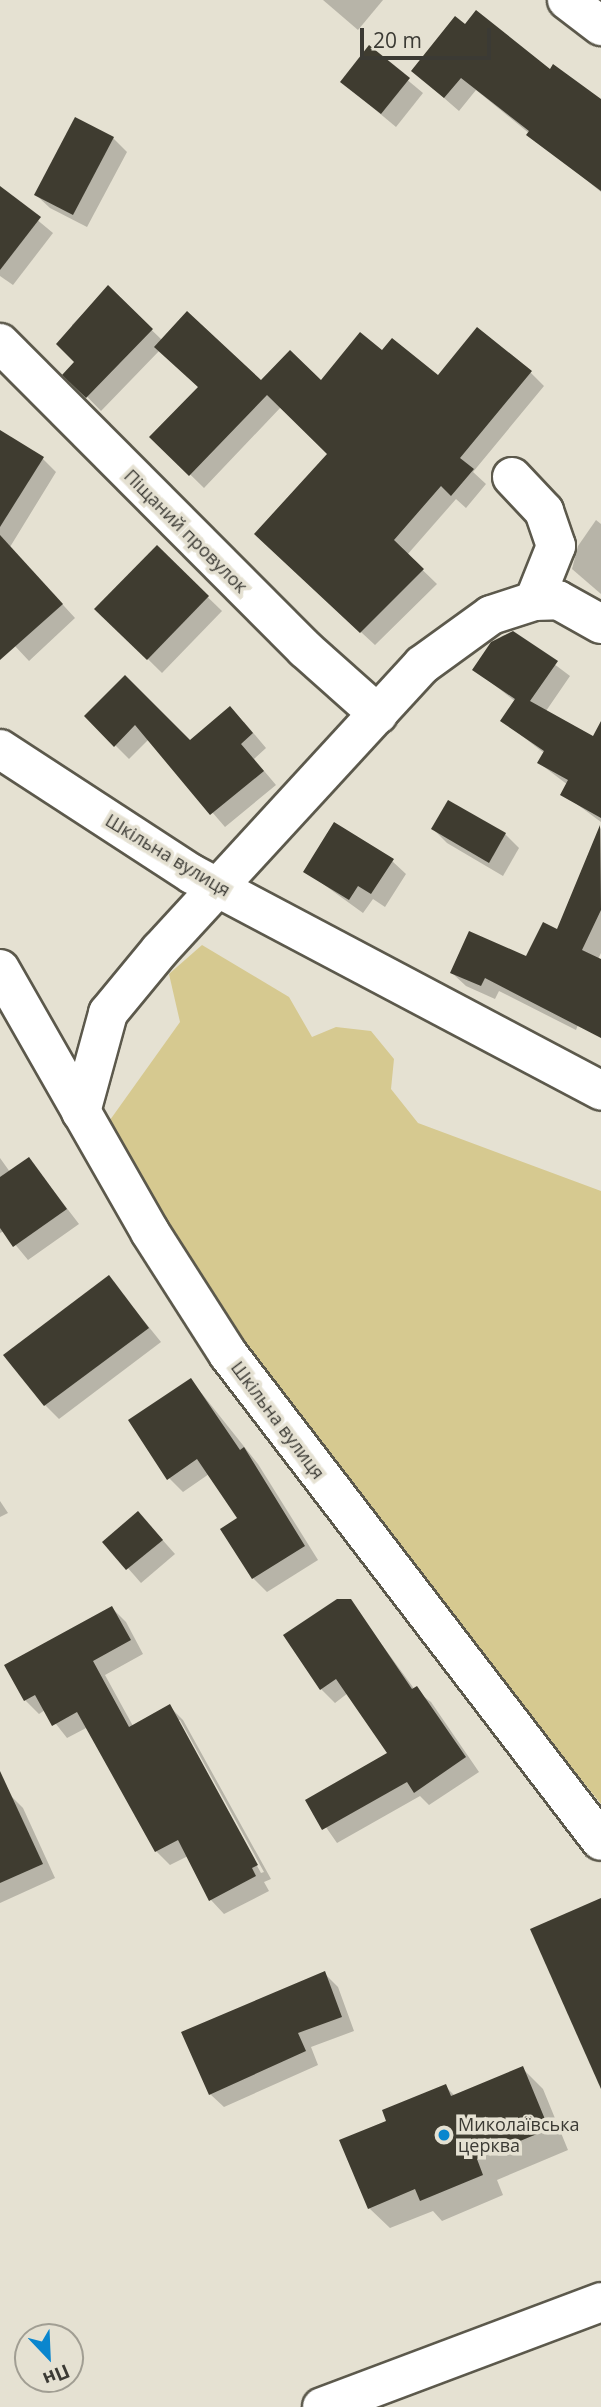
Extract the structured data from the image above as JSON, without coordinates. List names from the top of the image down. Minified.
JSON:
{"streets":{"street":["Піщаний провулок","Шкільна вулиця"]},"places":["Миколаївська церква"],"scale_bar":"20 m","north":"bottom right"}
